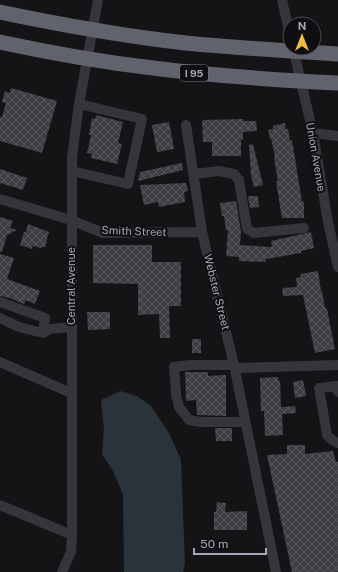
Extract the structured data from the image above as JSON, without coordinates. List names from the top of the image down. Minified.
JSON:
{"streets":{"highway":["I 95"],"street":["Union Avenue","Smith Street","Central Avenue","Webster Street"]},"crossings":[["Smith Street","Central Avenue"],["Smith Street","Webster Street"]],"scale_bar":"50 m","north":"top"}
